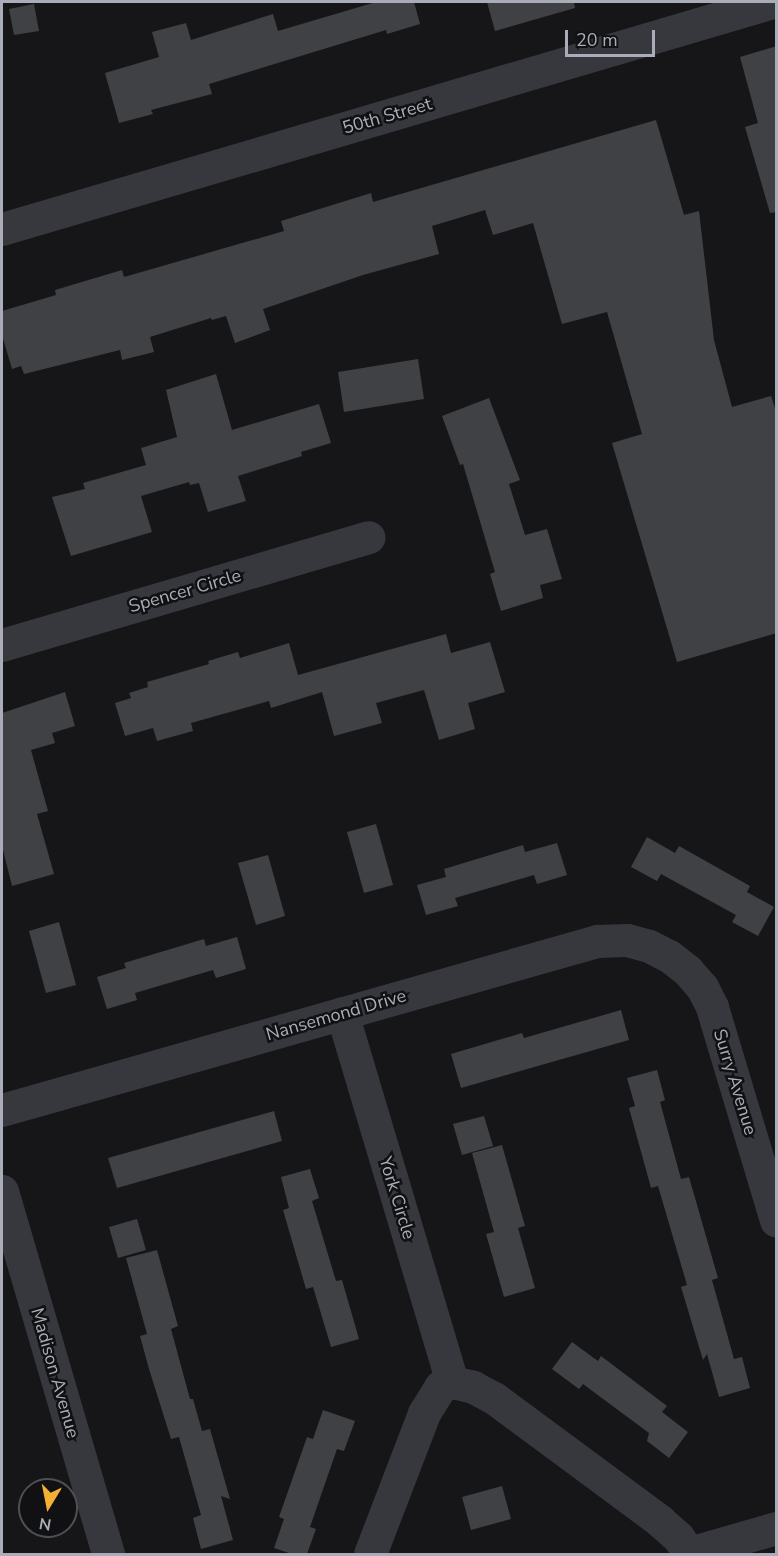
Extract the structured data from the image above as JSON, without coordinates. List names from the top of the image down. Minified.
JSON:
{"streets":{"street":["50th Street","Spencer Circle","Nansemond Drive","Surry Avenue","York Circle","Madison Avenue"]},"crossings":[["Nansemond Drive","Surry Avenue"],["Nansemond Drive","York Circle"]],"scale_bar":"20 m","north":"bottom"}
